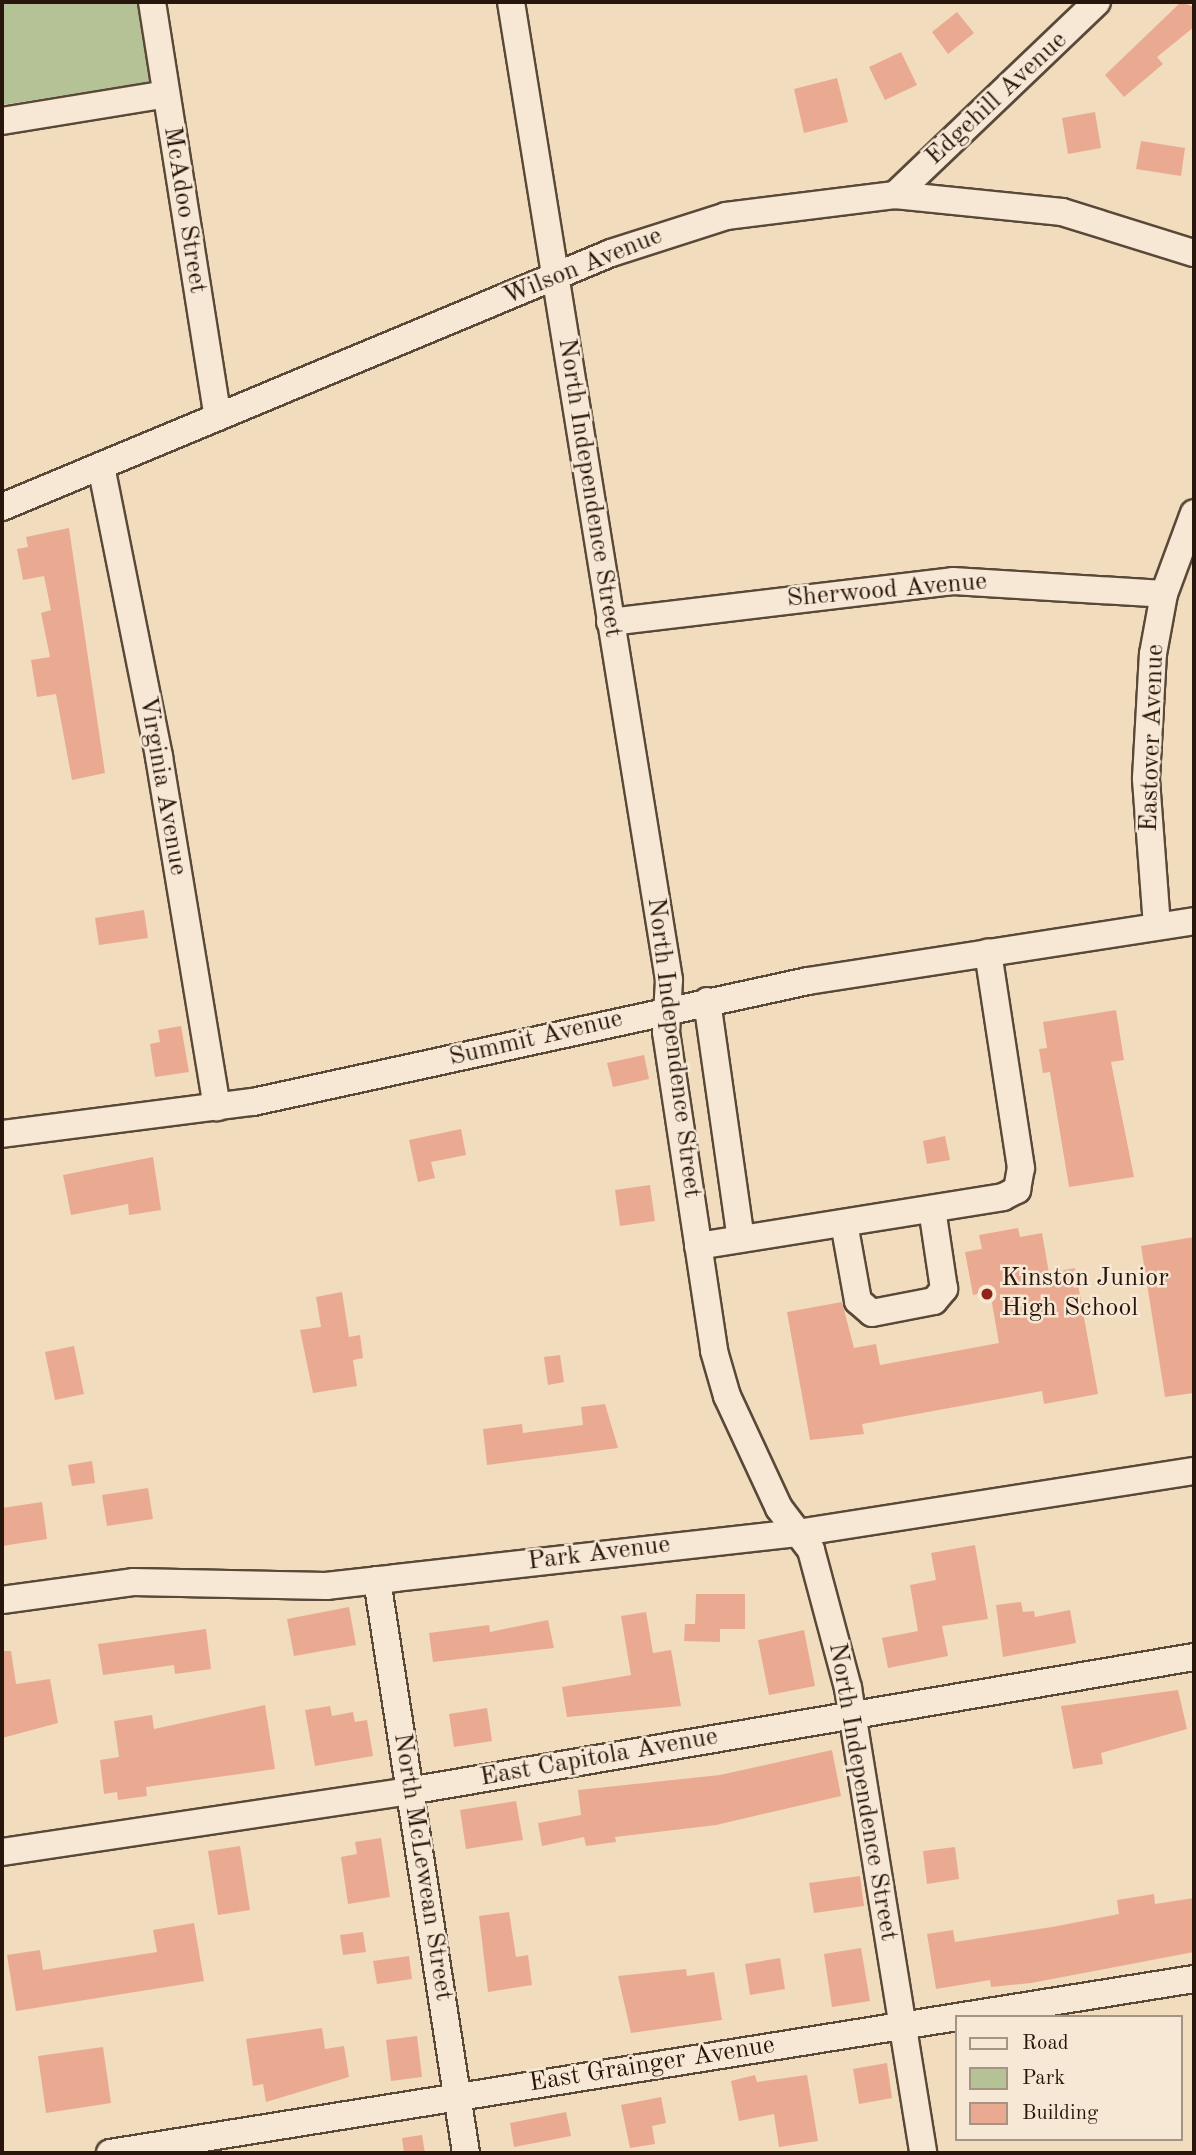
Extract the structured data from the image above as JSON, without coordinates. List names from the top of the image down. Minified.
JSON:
{"streets":{"street":["Edgehill Avenue","McAdoo Street","Wilson Avenue","North Independence Street","Sherwood Avenue","Eastover Avenue","Virginia Avenue","Summit Avenue","Park Avenue","East Capitola Avenue","North McLewean Street","East Grainger Avenue"]},"crossings":[["Edgehill Avenue","Wilson Avenue"],["McAdoo Street","Wilson Avenue"],["Wilson Avenue","North Independence Street"],["Wilson Avenue","Virginia Avenue"],["North Independence Street","Sherwood Avenue"],["North Independence Street","Summit Avenue"],["North Independence Street","Park Avenue"],["North Independence Street","East Capitola Avenue"],["North Independence Street","East Grainger Avenue"],["Sherwood Avenue","Eastover Avenue"],["Eastover Avenue","Summit Avenue"],["Virginia Avenue","Summit Avenue"],["Park Avenue","North McLewean Street"],["East Capitola Avenue","North McLewean Street"],["North McLewean Street","East Grainger Avenue"]],"places":["Kinston Junior High School"],"legend":["Road","Park","Building"]}
